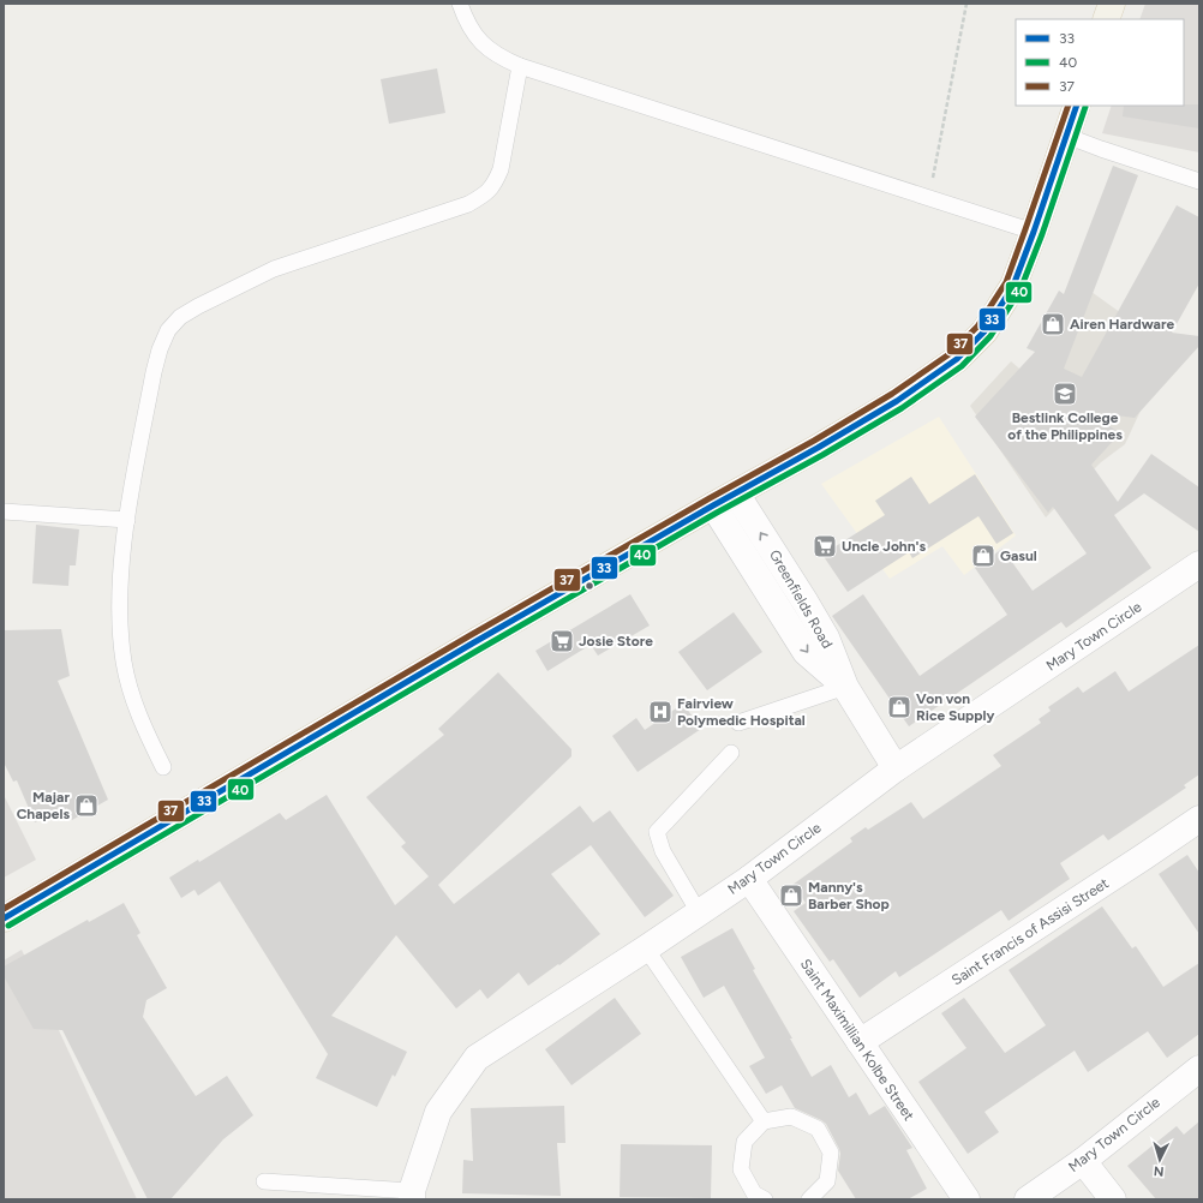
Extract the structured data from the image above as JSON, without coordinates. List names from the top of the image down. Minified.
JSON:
{"streets":{"street":["Greenfields Road","Mary Town Circle","Saint Francis of Assisi Street","Saint Maximillian Kolbe Street"]},"crossings":[["Mary Town Circle","Saint Maximillian Kolbe Street"],["Saint Francis of Assisi Street","Saint Maximillian Kolbe Street"]],"places":{"shop":["Airen Hardware","Gasul","Von von Rice Supply","Majar Chapels","Manny's Barber Shop"],"school or university":["Bestlink College of the Philippines"],"supermarket":["Uncle John's","Josie Store"],"hospital":["Fairview Polymedic Hospital"]},"lines":["transit line 33","transit line 37","transit line 40"],"legend":["33","40","37"],"north":"bottom"}
